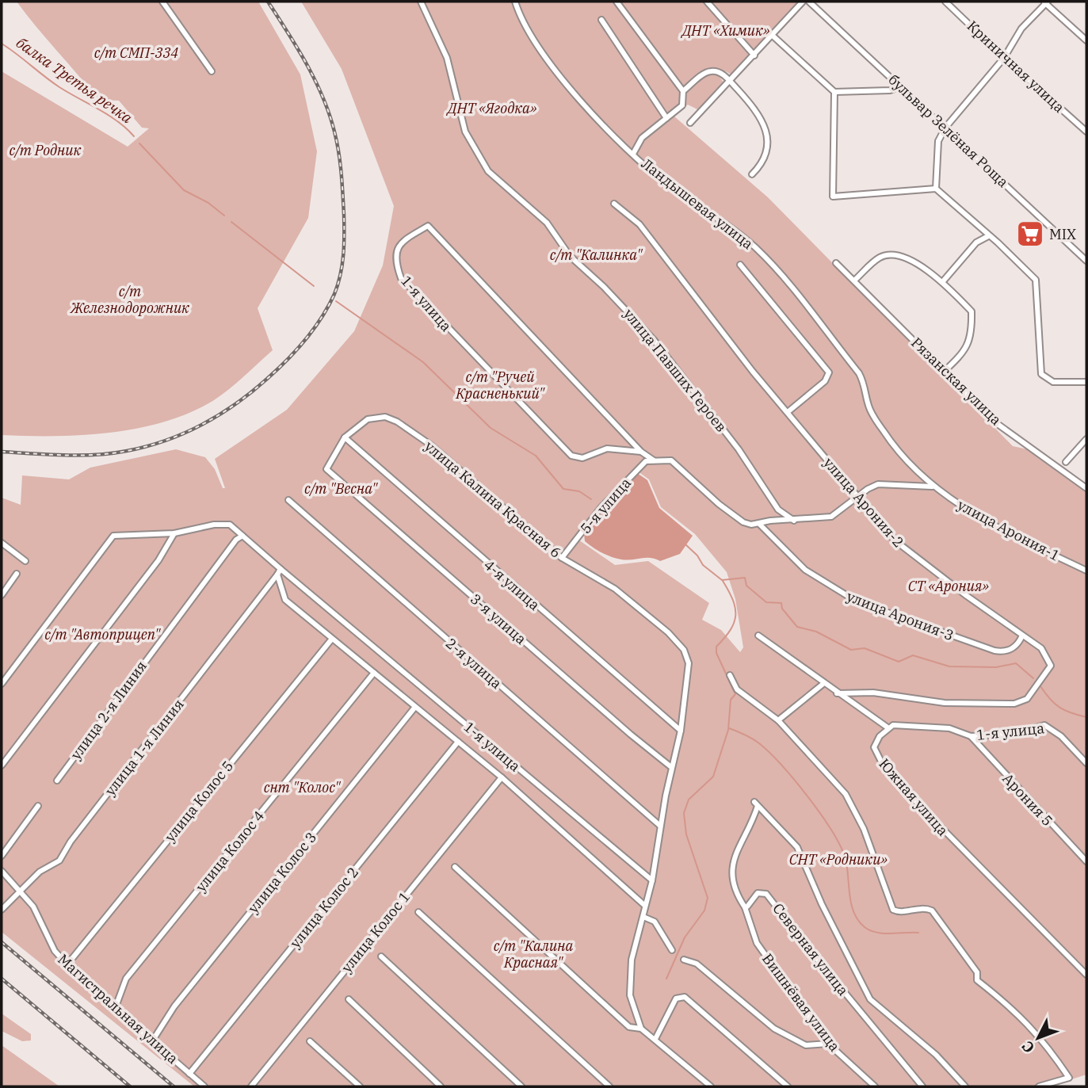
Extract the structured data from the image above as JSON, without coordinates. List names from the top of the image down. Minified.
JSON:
{"streets":{"street":["Криничная улица","бульвар Зелёная Роща","Ландышевая улица","1-я улица","улица Павших Героев","Рязанская улица","улица Калина Красная 6","улица Арония-2","5-я улица","улица Арония-1","4-я улица","улица Арония-3","3-я улица","2-я улица","улица 2-я Линия","улица 1-я Линия","Южная улица","Арония 5","улица Колос 5","улица Колос 4","улица Колос 3","улица Колос 2","улица Колос 1","Северная улица","Вишнёвая улица","Магистральная улица"]},"crossings":[["Ландышевая улица","улица Арония-1"],["1-я улица","улица Калина Красная 6"],["1-я улица","5-я улица"],["1-я улица","улица 2-я Линия"],["1-я улица","улица 1-я Линия"],["1-я улица","Южная улица"],["1-я улица","Арония 5"],["1-я улица","улица Колос 5"],["1-я улица","улица Колос 4"],["1-я улица","улица Колос 3"],["1-я улица","улица Колос 2"],["1-я улица","улица Колос 1"],["улица Калина Красная 6","5-я улица"],["улица Калина Красная 6","4-я улица"],["улица Калина Красная 6","3-я улица"],["улица Калина Красная 6","2-я улица"],["улица Арония-2","улица Арония-3"],["4-я улица","3-я улица"],["улица 1-я Линия","Магистральная улица"],["улица Колос 5","Магистральная улица"],["улица Колос 4","Магистральная улица"],["улица Колос 3","Магистральная улица"],["улица Колос 2","Магистральная улица"],["Северная улица","Вишнёвая улица"]],"water":["балка Третья речка"],"parks":["ДНТ «Химик»","с/т СМП-334","ДНТ «Ягодка»","с/т Родник","с/т \"Калинка\"","с/т Железнодорожник","с/т \"Ручей Красненький\"","с/т \"Весна\"","СТ «Арония»","с/т \"Автоприцеп\"","снт \"Колос\"","СНТ «Родники»","с/т \"Калина Красная\""],"places":{"supermarket":["MIX"]},"north":"bottom left"}
